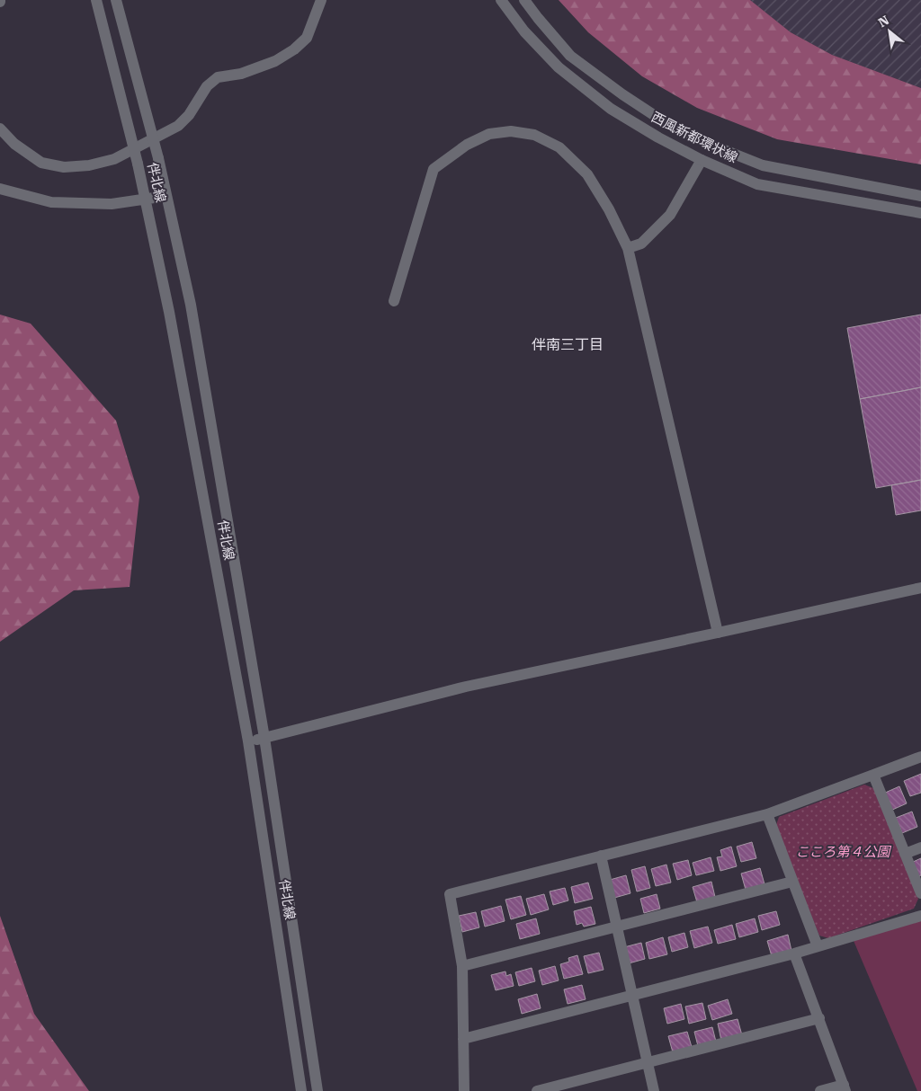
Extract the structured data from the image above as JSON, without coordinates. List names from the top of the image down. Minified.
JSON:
{"streets":{"street":["西風新都環状線","伴北線"]},"districts":["伴南三丁目"],"parks":["こころ第４公園"],"north":"top left"}
